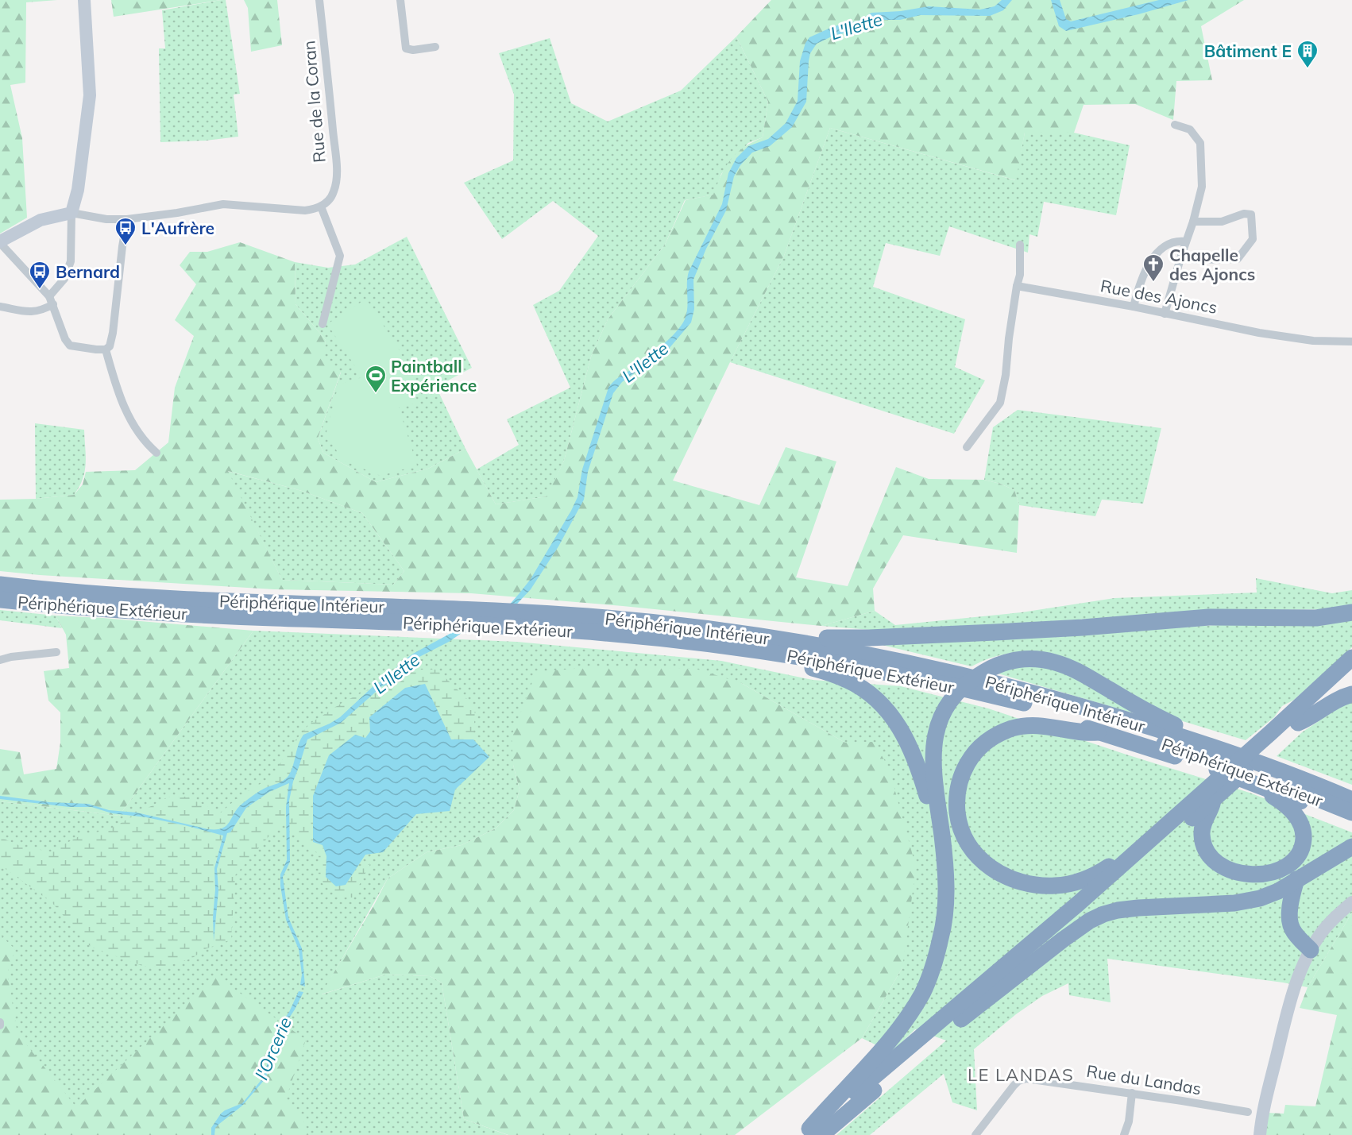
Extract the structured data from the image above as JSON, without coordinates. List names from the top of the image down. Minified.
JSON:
{"streets":{"highway":["Périphérique Intérieur","Périphérique Extérieur"],"street":["Rue de la Coran","Rue des Ajoncs","Rue du Landas"]},"crossings":[["Périphérique Intérieur","Périphérique Extérieur"]],"districts":["LE LANDAS"],"water":["L'Ilette","l'Orcerie"],"places":{"building":["Bâtiment E"],"bus stop":["L'Aufrère","Bernard"],"church":["Chapelle des Ajoncs"],"sports":["Paintball Expérience"]}}
